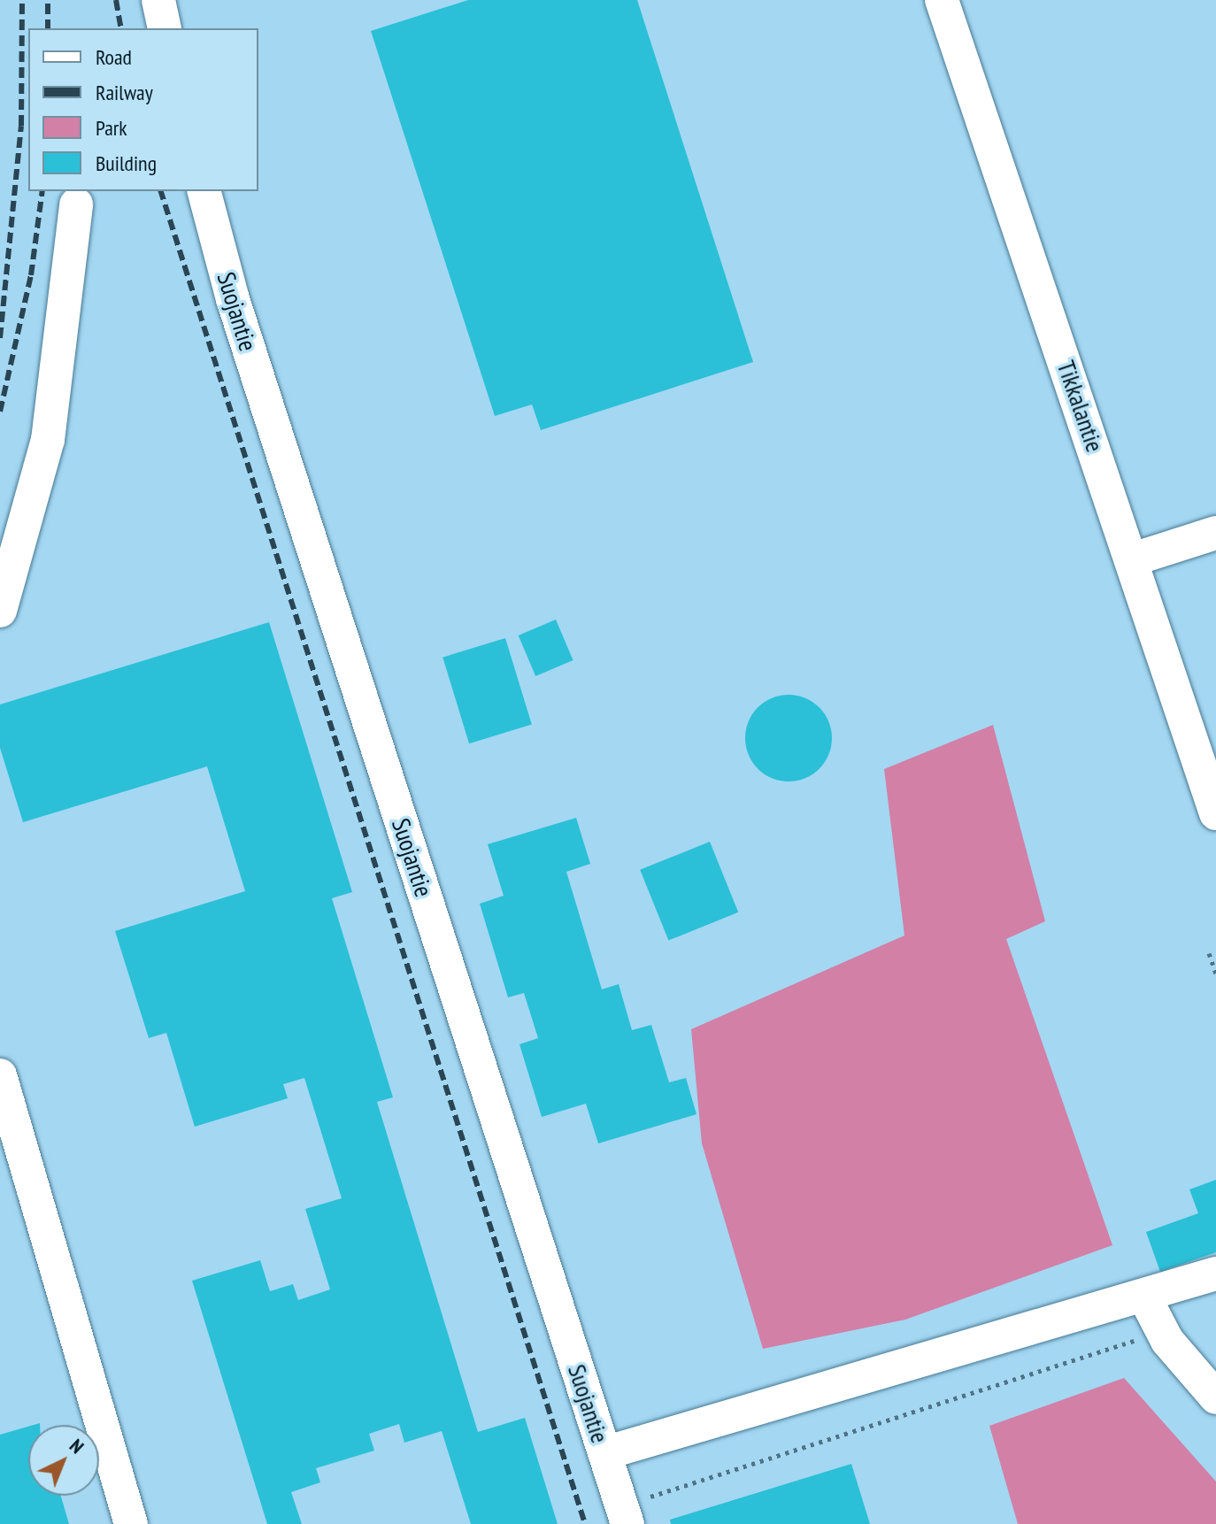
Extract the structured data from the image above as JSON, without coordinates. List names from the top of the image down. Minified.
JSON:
{"streets":{"street":["Suojantie","Tikkalantie"]},"legend":["Road","Railway","Park","Building"],"north":"top right"}
